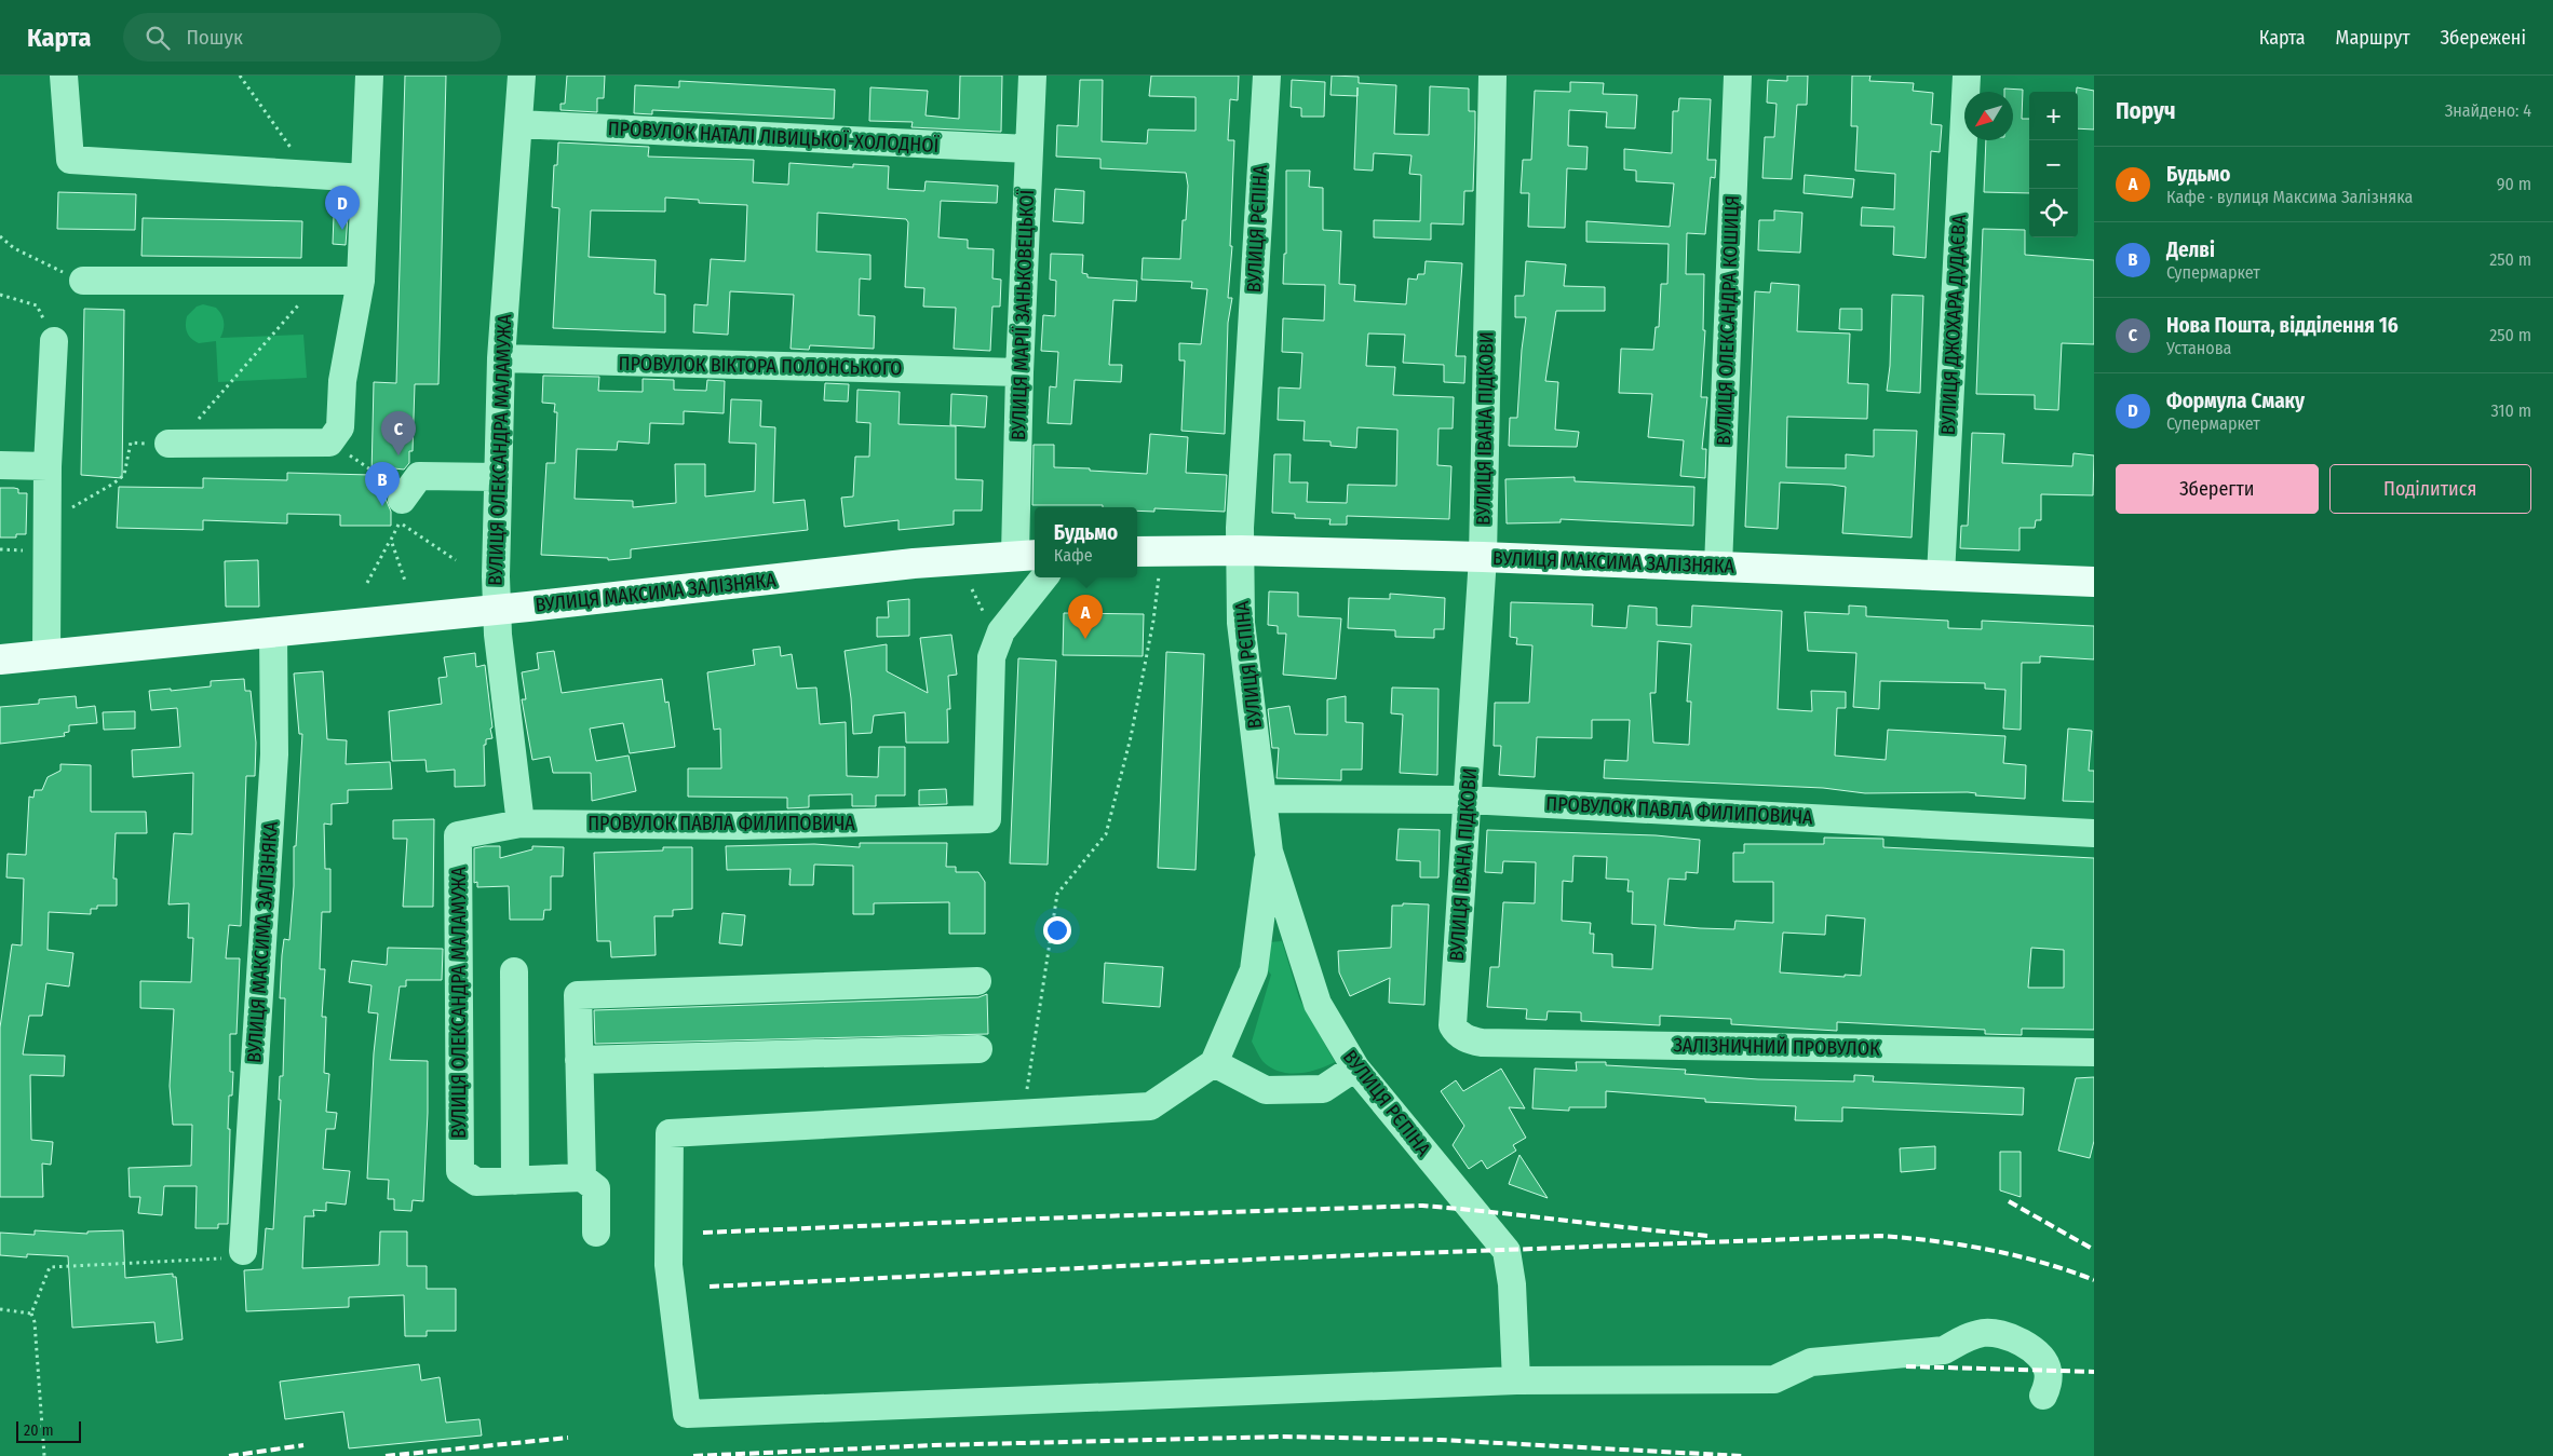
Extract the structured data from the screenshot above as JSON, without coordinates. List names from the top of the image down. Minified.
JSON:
{"streets":{"main road":["ВУЛИЦЯ МАКСИМА ЗАЛІЗНЯКА"],"street":["ПРОВУЛОК НАТАЛІ ЛІВИЦЬКОЇ-ХОЛОДНОЇ","ВУЛИЦЯ РЄПІНА","ВУЛИЦЯ МАРІЇ ЗАНЬКОВЕЦЬКОЇ","ВУЛИЦЯ ОЛЕКСАНДРА КОШИЦЯ","ВУЛИЦЯ ДЖОХАРА ДУДАЄВА","ПРОВУЛОК ВІКТОРА ПОЛОНСЬКОГО","ВУЛИЦЯ ІВАНА ПІДКОВИ","ВУЛИЦЯ ОЛЕКСАНДРА МАЛАМУЖА","ПРОВУЛОК ПАВЛА ФИЛИПОВИЧА","ЗАЛІЗНИЧНИЙ ПРОВУЛОК"]},"crossings":[["ПРОВУЛОК НАТАЛІ ЛІВИЦЬКОЇ-ХОЛОДНОЇ","ВУЛИЦЯ МАРІЇ ЗАНЬКОВЕЦЬКОЇ"],["ПРОВУЛОК НАТАЛІ ЛІВИЦЬКОЇ-ХОЛОДНОЇ","ВУЛИЦЯ ОЛЕКСАНДРА МАЛАМУЖА"],["ВУЛИЦЯ РЄПІНА","ВУЛИЦЯ МАКСИМА ЗАЛІЗНЯКА"],["ВУЛИЦЯ РЄПІНА","ПРОВУЛОК ПАВЛА ФИЛИПОВИЧА"],["ВУЛИЦЯ МАРІЇ ЗАНЬКОВЕЦЬКОЇ","ПРОВУЛОК ВІКТОРА ПОЛОНСЬКОГО"],["ВУЛИЦЯ МАРІЇ ЗАНЬКОВЕЦЬКОЇ","ВУЛИЦЯ МАКСИМА ЗАЛІЗНЯКА"],["ВУЛИЦЯ ОЛЕКСАНДРА КОШИЦЯ","ВУЛИЦЯ МАКСИМА ЗАЛІЗНЯКА"],["ВУЛИЦЯ ДЖОХАРА ДУДАЄВА","ВУЛИЦЯ МАКСИМА ЗАЛІЗНЯКА"],["ПРОВУЛОК ВІКТОРА ПОЛОНСЬКОГО","ВУЛИЦЯ ОЛЕКСАНДРА МАЛАМУЖА"],["ВУЛИЦЯ ІВАНА ПІДКОВИ","ВУЛИЦЯ МАКСИМА ЗАЛІЗНЯКА"],["ВУЛИЦЯ ІВАНА ПІДКОВИ","ПРОВУЛОК ПАВЛА ФИЛИПОВИЧА"],["ВУЛИЦЯ ІВАНА ПІДКОВИ","ЗАЛІЗНИЧНИЙ ПРОВУЛОК"],["ВУЛИЦЯ ОЛЕКСАНДРА МАЛАМУЖА","ВУЛИЦЯ МАКСИМА ЗАЛІЗНЯКА"],["ВУЛИЦЯ ОЛЕКСАНДРА МАЛАМУЖА","ПРОВУЛОК ПАВЛА ФИЛИПОВИЧА"]],"scale_bar":"20 m","north":"bottom left","page":{"header":"Карта","search":"Пошук","nav":["Карта","Маршрут","Збережені"],"heading":["Поруч","Знайдено: 4"],"map_buttons":["+","−"],"list":[{"mark":"A","name":"Будьмо","note":"Кафе · вулиця Максима Залізняка","value":"90 m"},{"mark":"B","name":"Делві","note":"Супермаркет","value":"250 m"},{"mark":"C","name":"Нова Пошта, відділення 16","note":"Установа","value":"250 m"},{"mark":"D","name":"Формула Смаку","note":"Супермаркет","value":"310 m"}],"pins":["D","C","B","A"],"buttons":["Зберегти","Поділитися"],"popup":["Будьмо","Кафе"],"scale":"20 m"}}
